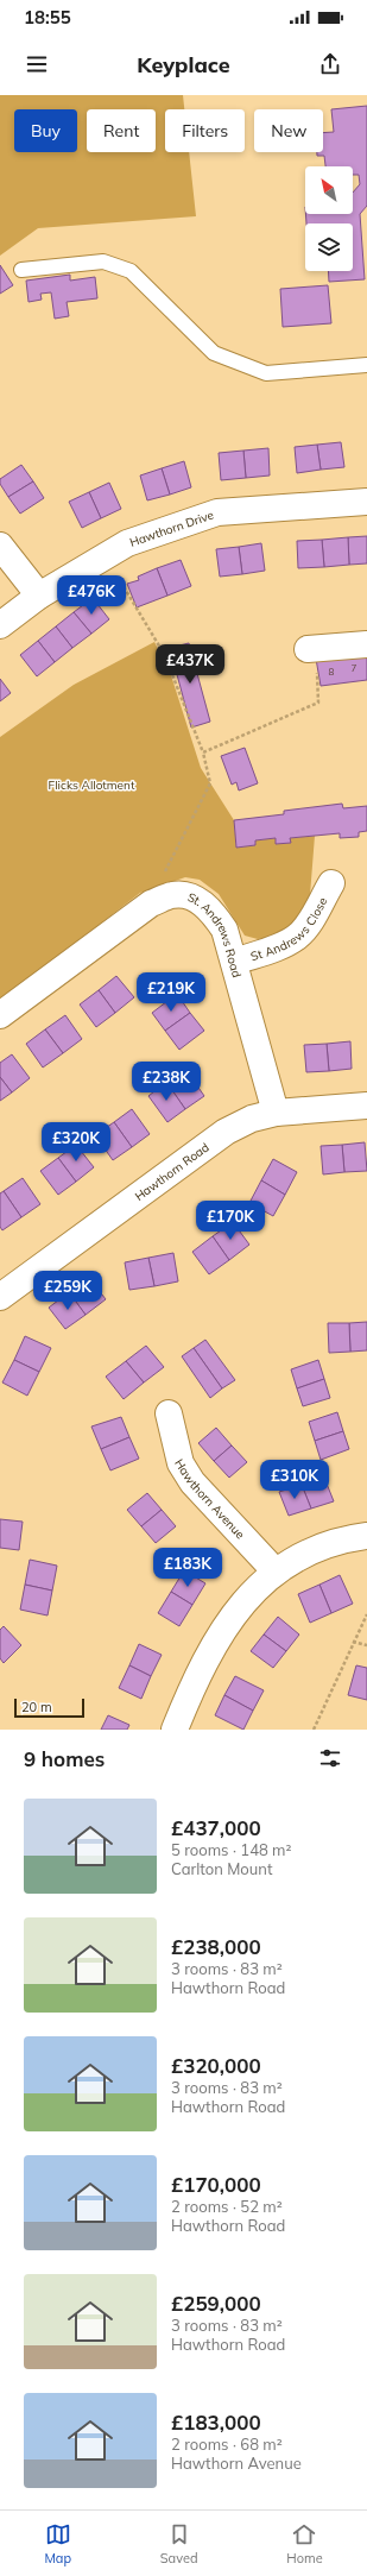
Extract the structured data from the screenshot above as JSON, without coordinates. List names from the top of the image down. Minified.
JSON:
{"streets":{"street":["Hawthorn Drive","St Andrews Close","St. Andrews Road","Hawthorn Road","Hawthorn Avenue"]},"crossings":[["St Andrews Close","St. Andrews Road"],["St. Andrews Road","Hawthorn Road"]],"parks":["Flicks Allotment"],"house_numbers":["7","8"],"scale_bar":"20 m","north":"top left","page":{"status":"18:55","header":"Keyplace","chip":["Buy","Rent","Filters","New"],"price":["£476K","£437K","£219K","£238K","£320K","£170K","£259K","£310K","£183K"],"scale":"20 m","heading":"9 homes","list":[{"name":"£437,000","note":"5 rooms · 148 m² · Carlton Mount"},{"name":"£238,000","note":"3 rooms · 83 m² · Hawthorn Road"},{"name":"£320,000","note":"3 rooms · 83 m² · Hawthorn Road"},{"name":"£170,000","note":"2 rooms · 52 m² · Hawthorn Road"},{"name":"£259,000","note":"3 rooms · 83 m² · Hawthorn Road"},{"name":"£183,000","note":"2 rooms · 68 m² · Hawthorn Avenue"}],"tabs":["Map","Saved","Home"]}}
